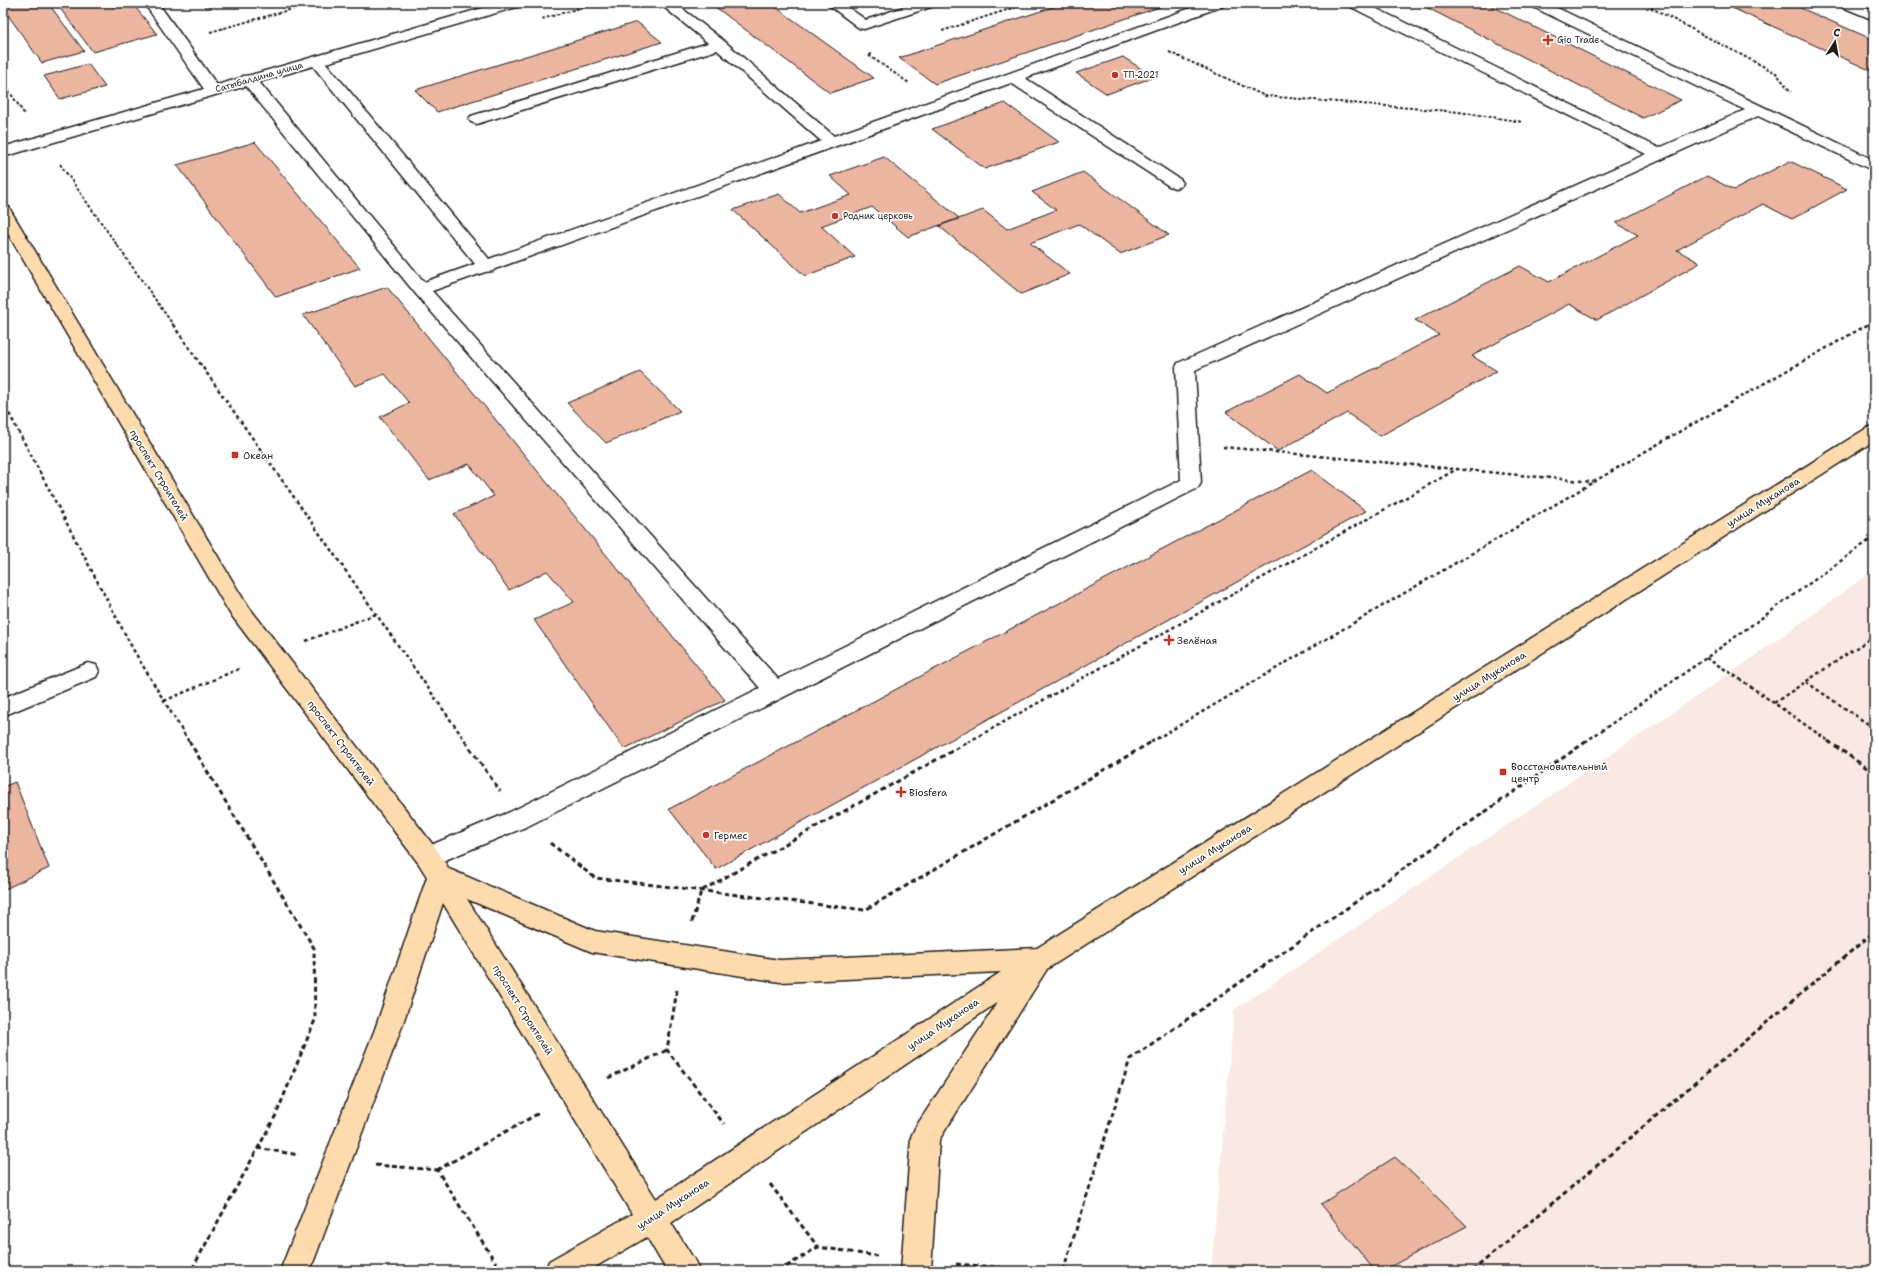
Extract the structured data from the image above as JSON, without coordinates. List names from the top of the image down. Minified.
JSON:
{"streets":{"main road":["проспект Строителей","улица Муканова"],"street":["Сатыбалдина улица"]},"crossings":[["проспект Строителей","улица Муканова"]],"places":{"health":["Gio Trade","Зелёная","Biosfera"],"other":["ТП-2021","Родник церковь","Гермес"],"transit":["Океан","Восстановительный центр"]},"north":"top"}
